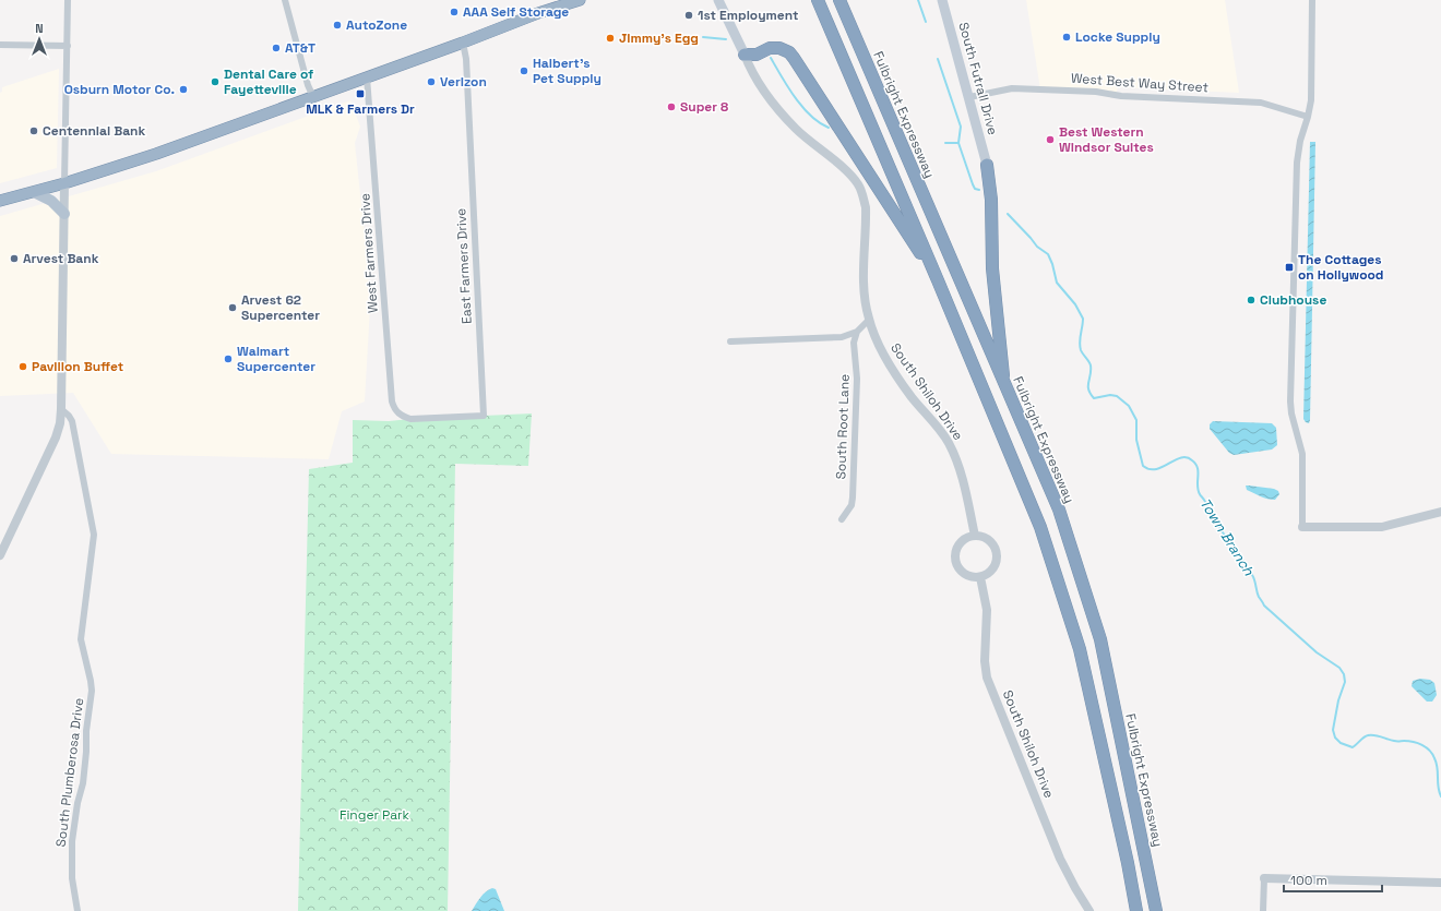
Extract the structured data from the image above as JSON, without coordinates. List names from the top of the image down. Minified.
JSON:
{"streets":{"highway":["Fulbright Expressway"],"main road":["South Futrall Drive","South Shiloh Drive"],"street":["West Best Way Street","West Farmers Drive","East Farmers Drive","South Root Lane","South Plumberosa Drive"]},"crossings":[["South Futrall Drive","West Best Way Street"],["West Farmers Drive","East Farmers Drive"]],"water":["Town Branch"],"parks":["Finger Park"],"places":{"other":["AAA Self Storage","1st Employment","AutoZone","Locke Supply","Jimmy's Egg","AT&T","Halbert's Pet Supply","Dental Care of Fayetteville","Verizon","Osburn Motor Co.","Super 8","Centennial Bank","Best Western Windsor Suites","Arvest Bank","Clubhouse","Arvest 62 Supercenter","Walmart Supercenter","Pavilion Buffet"],"transit":["MLK & Farmers Dr","The Cottages on Hollywood"]},"scale_bar":"100 m","north":"top"}
